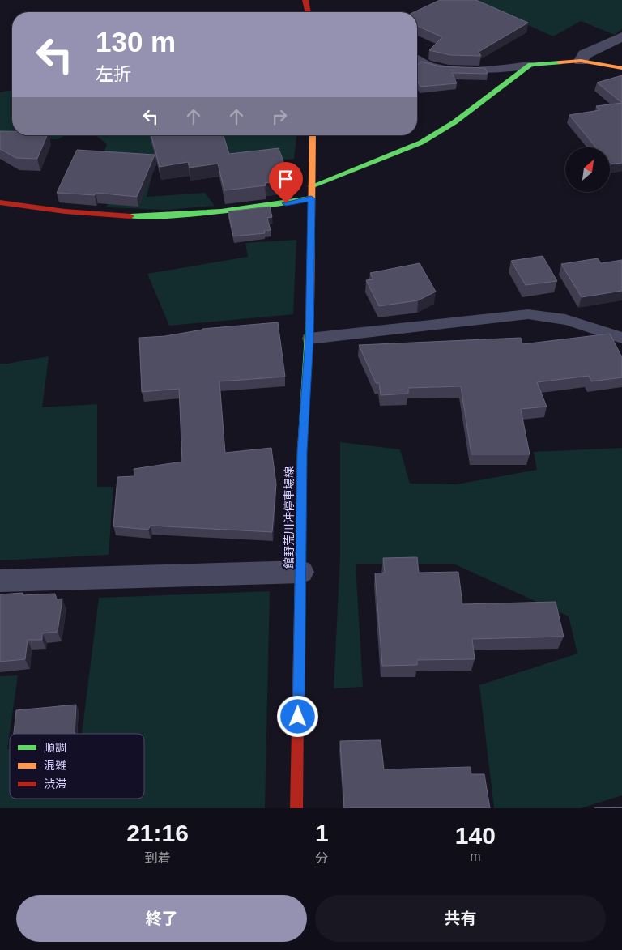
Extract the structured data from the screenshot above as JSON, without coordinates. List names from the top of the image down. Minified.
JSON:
{"streets":{"street":["館野荒川沖停車場線"]},"legend":["順調","混雑","渋滞"],"north":"top right","page":{"turn":["130 m","左折"],"eta":["21:16","到着","1","分","140","m"],"buttons":["終了","共有"]}}
